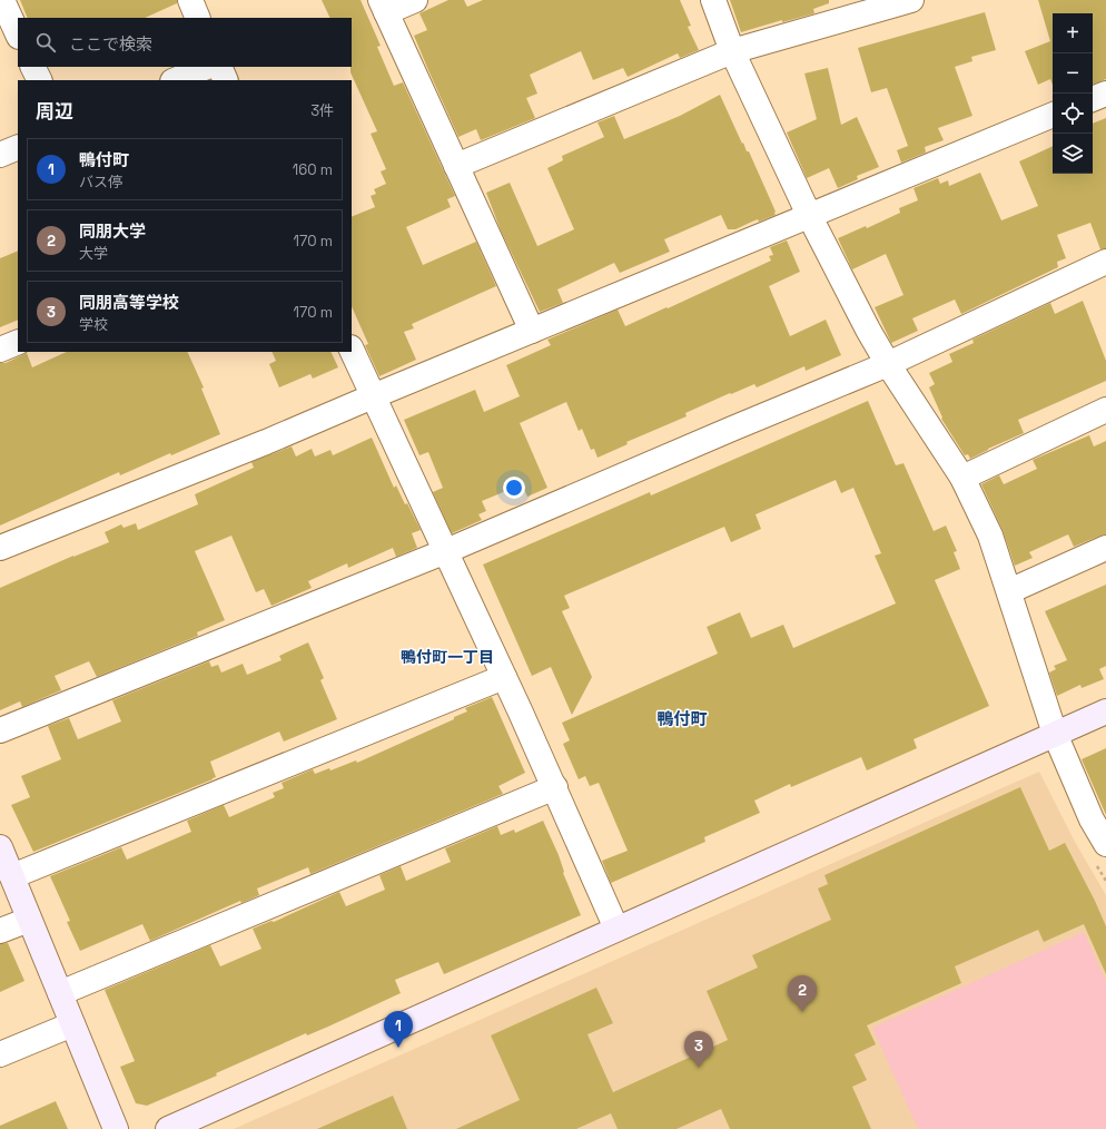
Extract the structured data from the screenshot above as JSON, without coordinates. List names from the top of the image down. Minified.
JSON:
{"districts":["鴨付町一丁目","鴨付町"],"page":{"map_buttons":["+","−"],"search":"ここで検索","heading":["周辺","3件"],"list":[{"mark":"1","name":"鴨付町","note":"バス停","value":"160 m"},{"mark":"2","name":"同朋大学","note":"大学","value":"170 m"},{"mark":"3","name":"同朋高等学校","note":"学校","value":"170 m"}],"pins":["2","1","3"]}}
